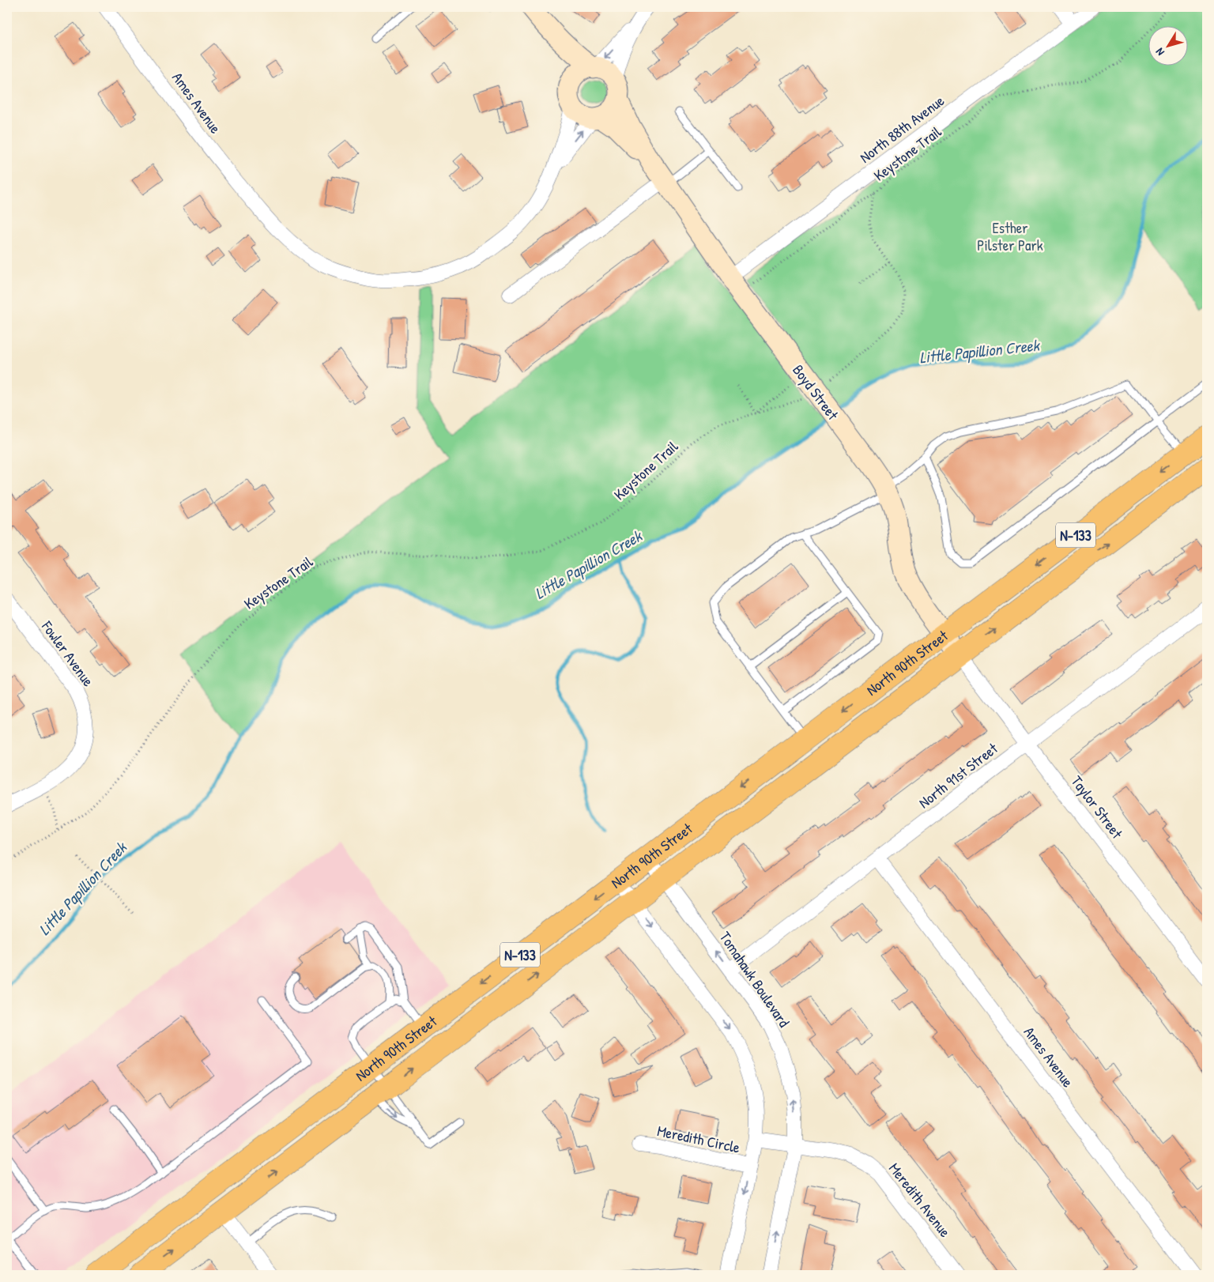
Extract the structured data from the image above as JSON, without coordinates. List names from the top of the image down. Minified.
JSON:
{"streets":{"main road":["N-133","North 90th Street"],"street":["Ames Avenue","North 88th Avenue","Boyd Street","Fowler Avenue","North 91st Street","Taylor Street","Tomahawk Boulevard","Meredith Circle","Meredith Avenue"],"path":["Keystone Trail"]},"crossings":[["Ames Avenue","North 91st Street"],["North 88th Avenue","Boyd Street"],["Keystone Trail","Boyd Street"],["Boyd Street","North 90th Street"],["Boyd Street","Taylor Street"],["North 90th Street","Taylor Street"],["North 90th Street","Tomahawk Boulevard"],["North 91st Street","Taylor Street"],["North 91st Street","Tomahawk Boulevard"],["Tomahawk Boulevard","Meredith Avenue"]],"water":["Little Papillion Creek"],"parks":["Esther Pilster Park"],"north":"bottom left"}
